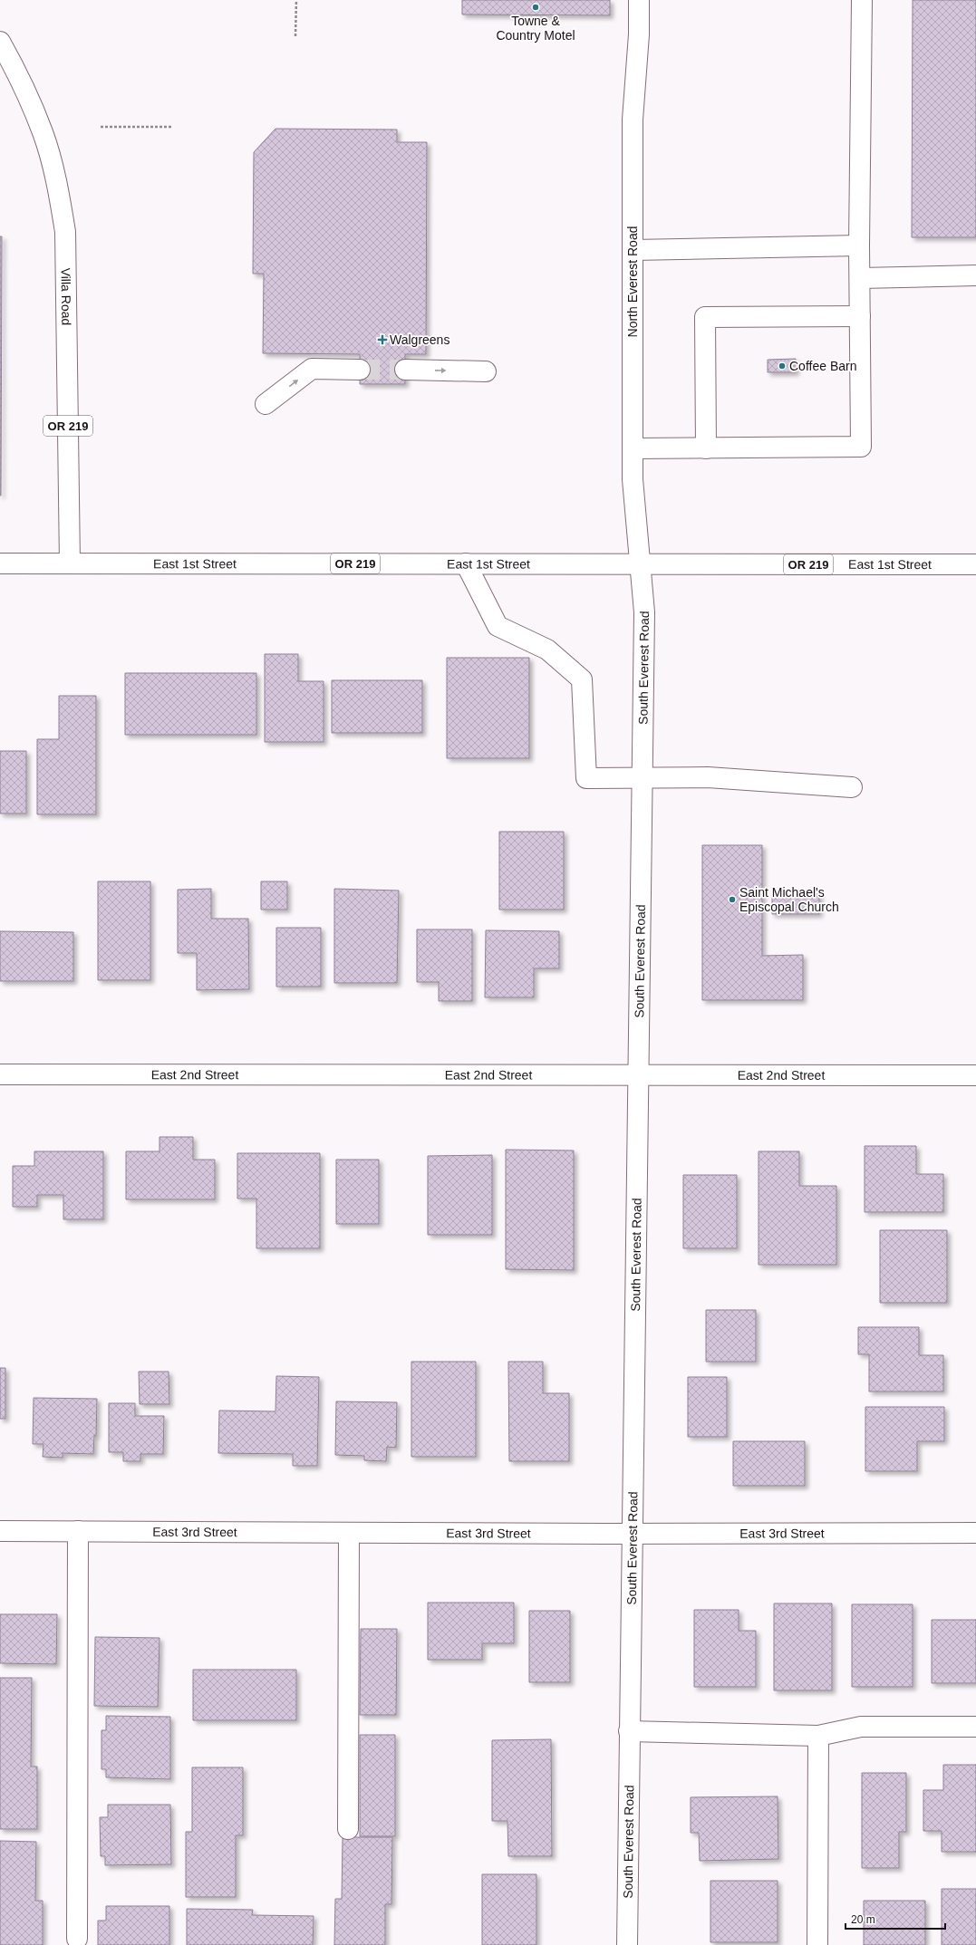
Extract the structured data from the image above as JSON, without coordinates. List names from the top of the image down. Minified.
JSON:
{"streets":{"street":["North Everest Road","Villa Road","OR 219","East 1st Street","South Everest Road","East 2nd Street","East 3rd Street"]},"crossings":[["North Everest Road","East 1st Street"],["North Everest Road","South Everest Road"],["Villa Road","East 1st Street"],["East 1st Street","South Everest Road"],["South Everest Road","East 2nd Street"],["South Everest Road","East 3rd Street"]],"places":{"other":["Towne & Country Motel","Coffee Barn","Saint Michael's Episcopal Church"],"health":["Walgreens"]},"scale_bar":"20 m"}
